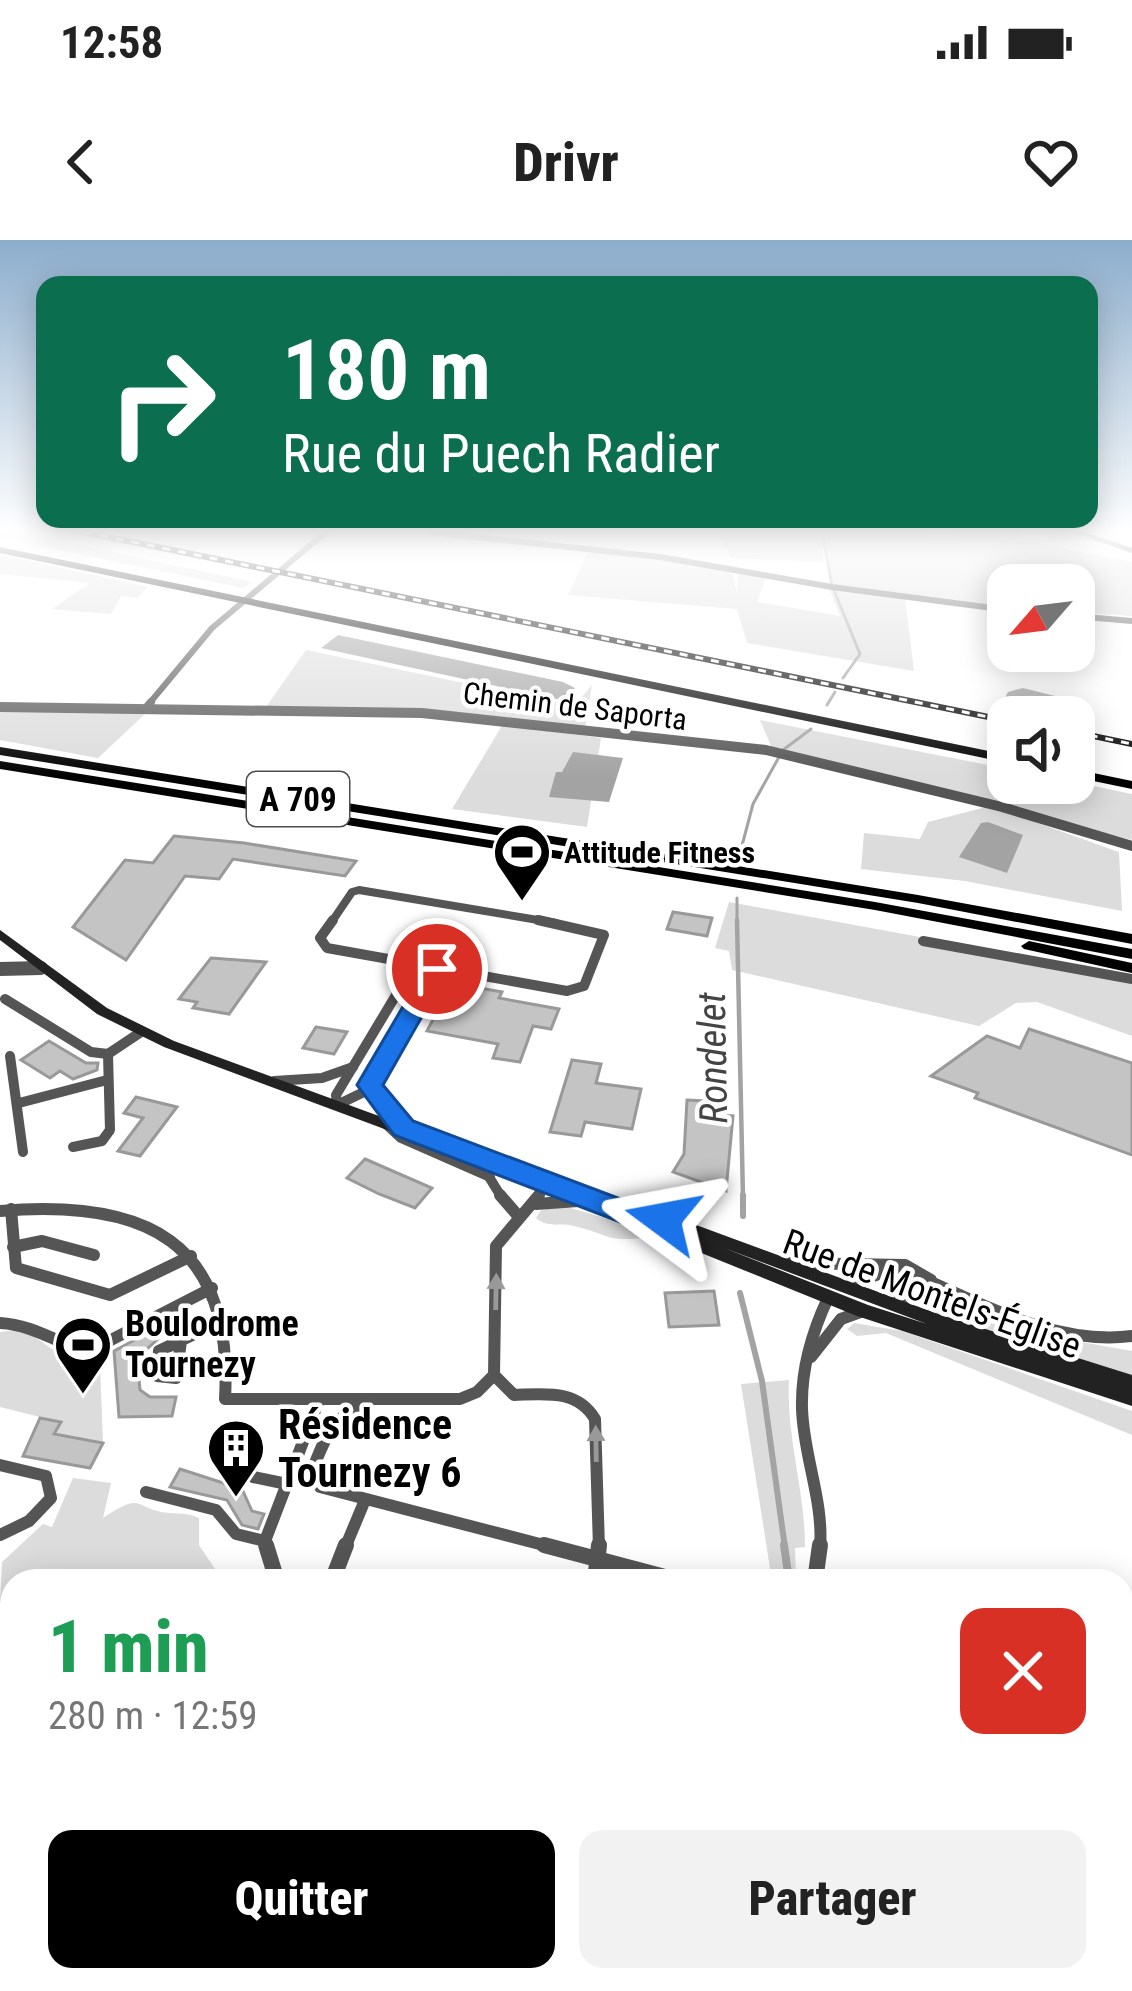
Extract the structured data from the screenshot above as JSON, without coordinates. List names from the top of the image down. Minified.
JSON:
{"streets":{"highway":["A 709"],"main road":["Rue de Montels-Église"],"street":["Chemin de Saporta"]},"water":["Rondelet"],"places":{"sports":["Attitude Fitness","Boulodrome Tournezy"],"building":["Résidence Tournezy 6"]},"north":"bottom left","page":{"status":"12:58","header":"Drivr","turn":["180 m","Rue du Puech Radier"],"heading":["1 min","280 m · 12:59"],"buttons":["Quitter","Partager"]}}
